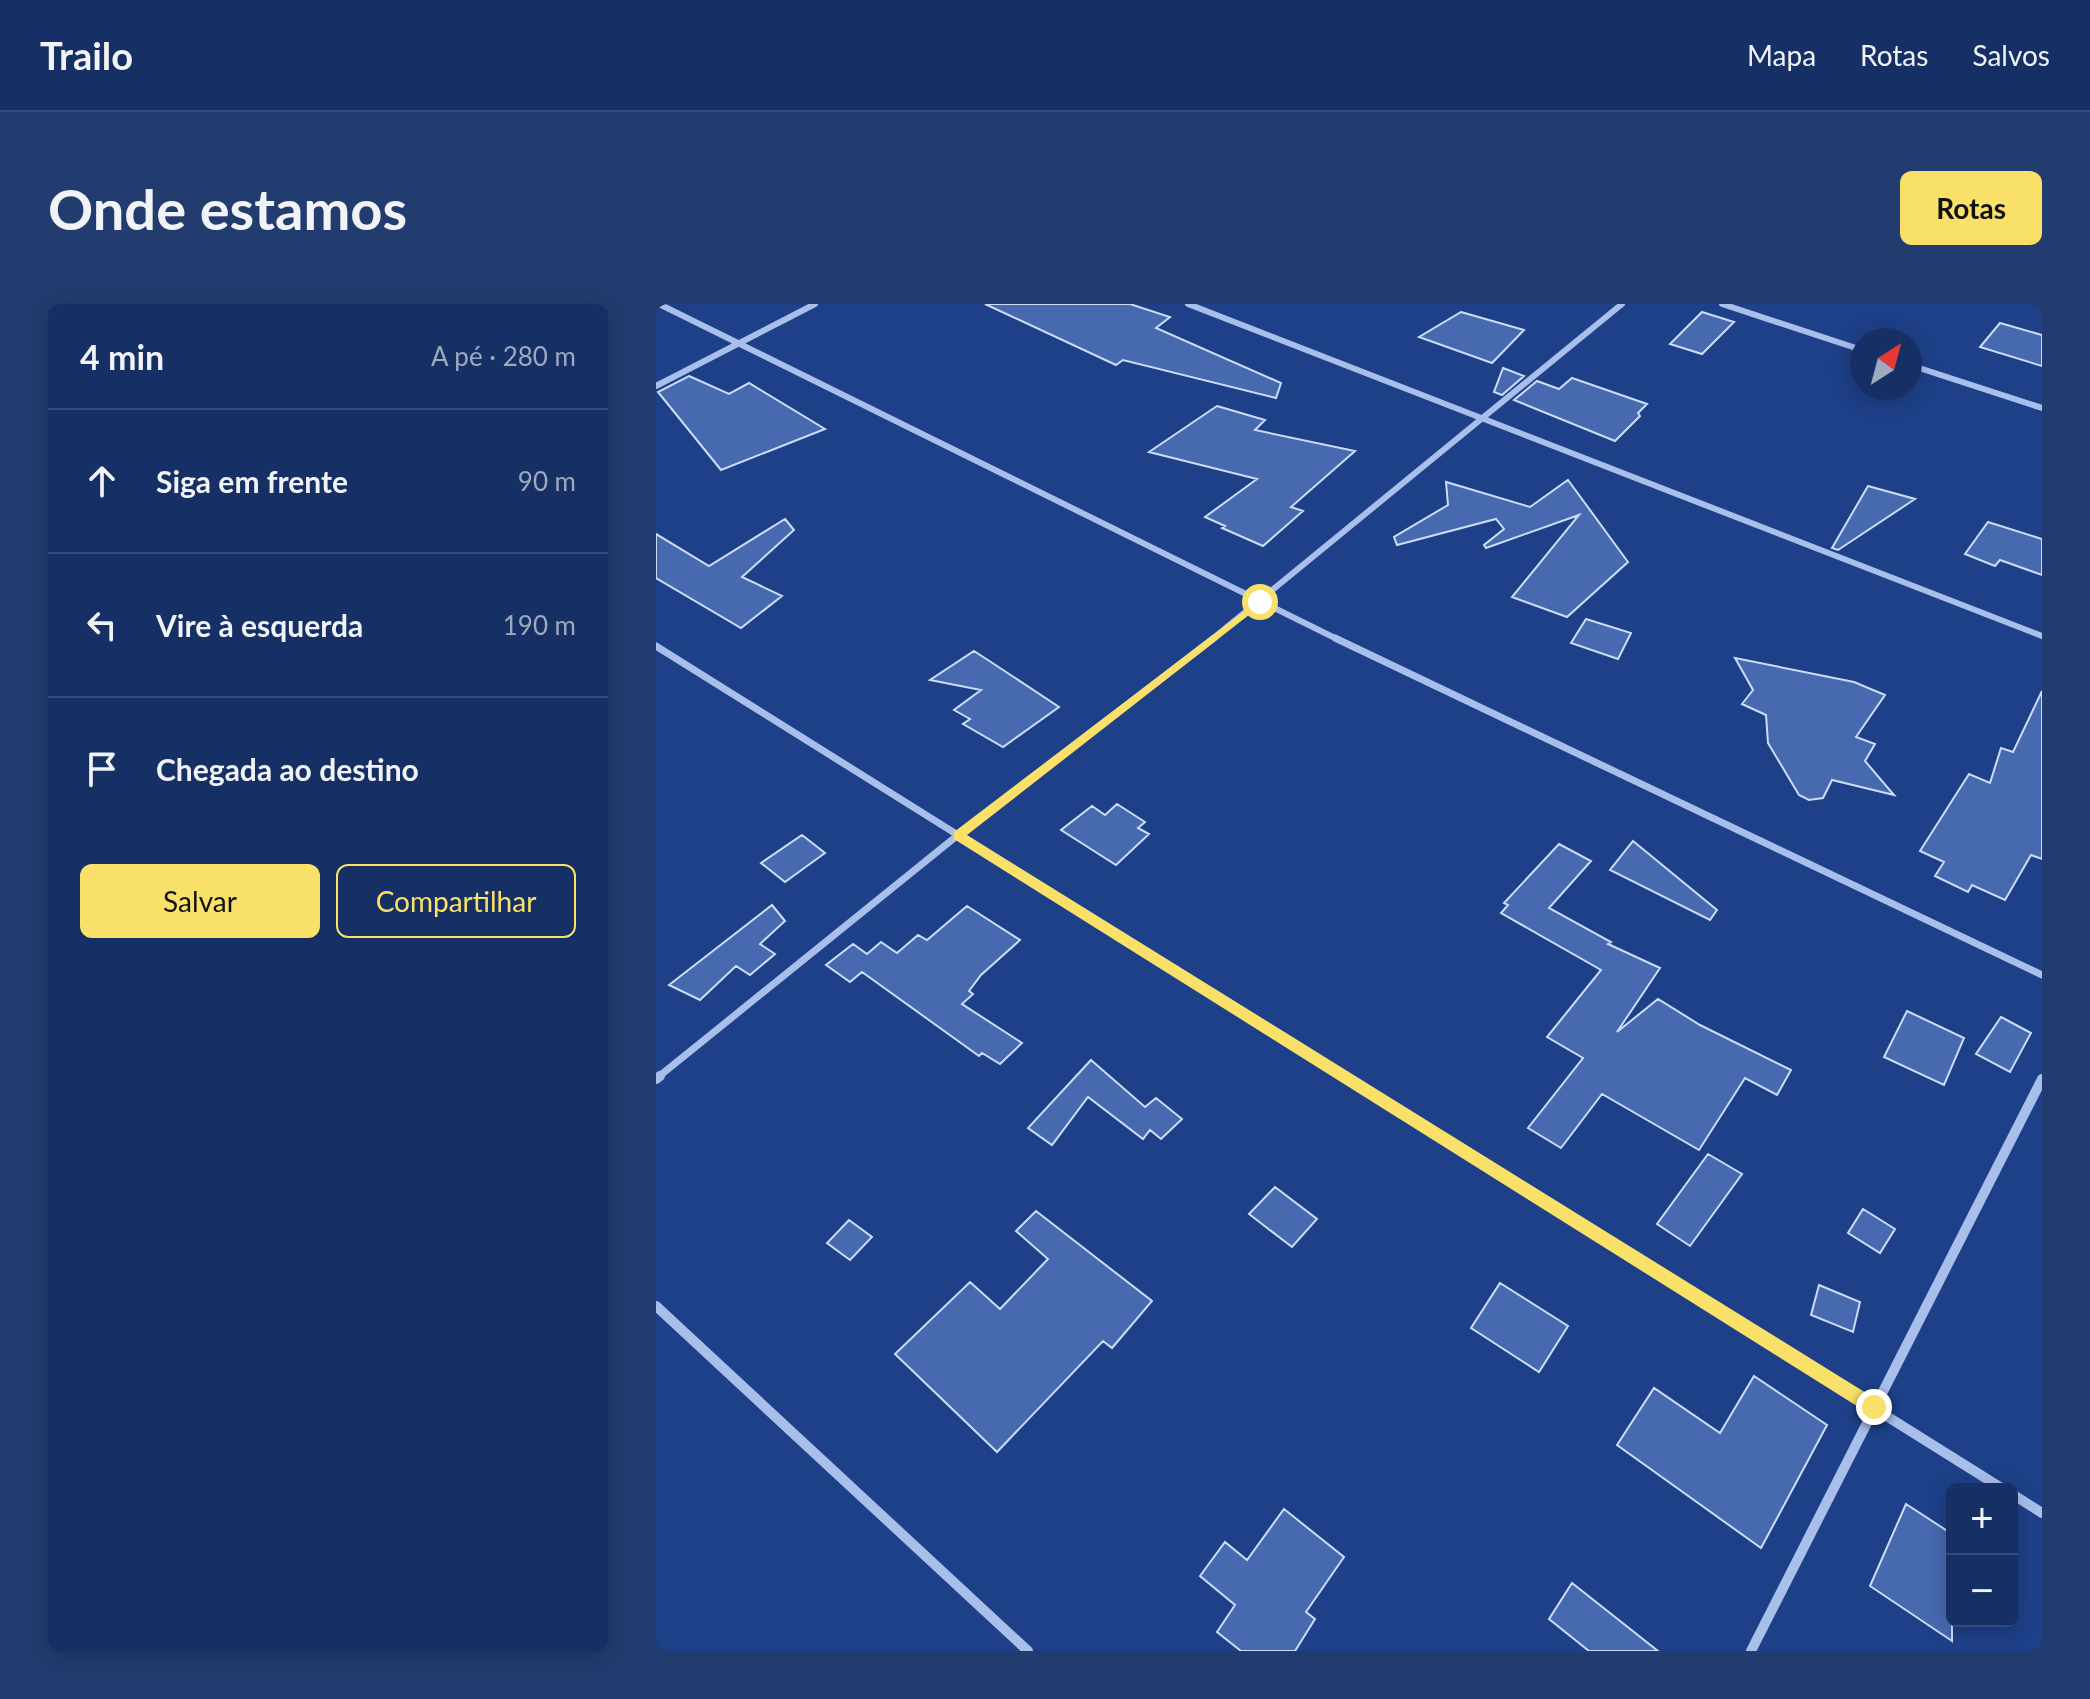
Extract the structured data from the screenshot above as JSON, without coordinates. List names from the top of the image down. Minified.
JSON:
{"north":"top right","page":{"header":"Trailo","nav":["Mapa","Rotas","Salvos"],"buttons":["Rotas",["Salvar","Compartilhar"]],"title":"Onde estamos","heading":["4 min","A pé · 280 m"],"list":[["Siga em frente","90 m"],["Vire à esquerda","190 m"],"Chegada ao destino"],"map_buttons":["+","−"]}}
